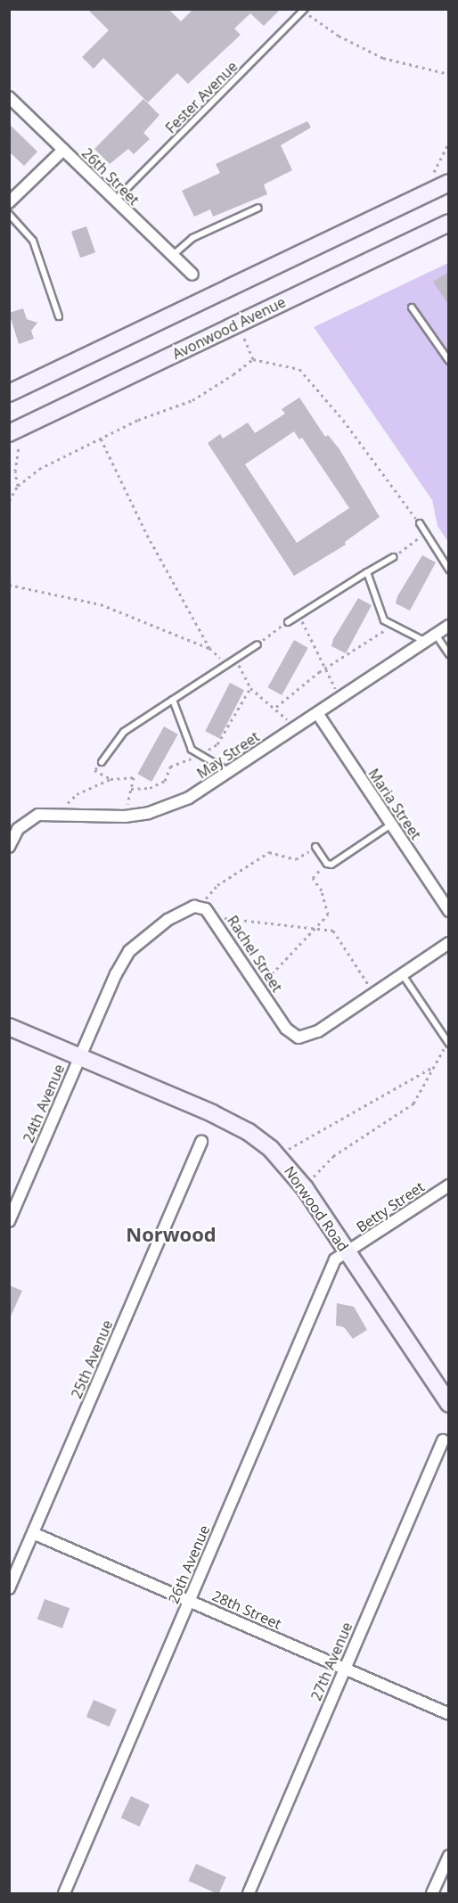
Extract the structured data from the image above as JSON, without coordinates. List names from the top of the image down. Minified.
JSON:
{"streets":{"main road":["Avonwood Avenue","Norwood Road"],"street":["26th Street","May Street","Maria Street","Rachel Street","24th Avenue","Betty Street","25th Avenue","26th Avenue","28th Street","27th Avenue"],"lane":["Fester Avenue"]},"crossings":[["Fester Avenue","26th Street"],["May Street","Maria Street"],["24th Avenue","Norwood Road"],["Betty Street","Norwood Road"],["Betty Street","26th Avenue"],["Norwood Road","26th Avenue"],["25th Avenue","28th Street"],["26th Avenue","28th Street"],["28th Street","27th Avenue"]],"districts":["Norwood"]}
